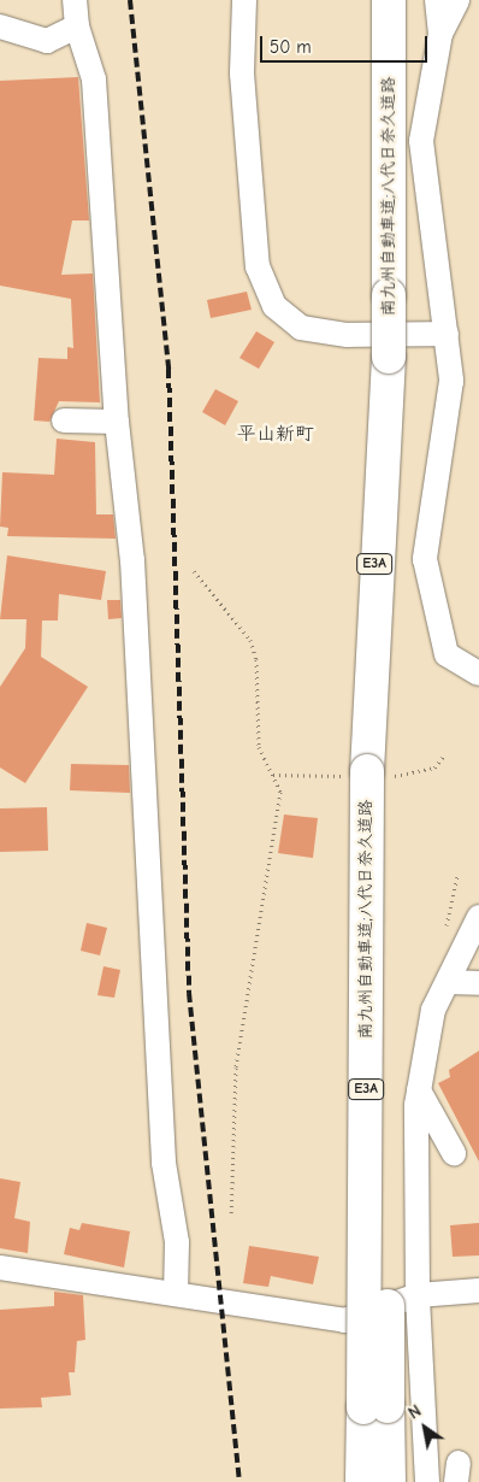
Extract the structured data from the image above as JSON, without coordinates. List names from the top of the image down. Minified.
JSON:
{"streets":{"highway":["南九州自動車道;八代日奈久道路","E3A"]},"districts":["平山新町"],"scale_bar":"50 m","north":"top left"}
